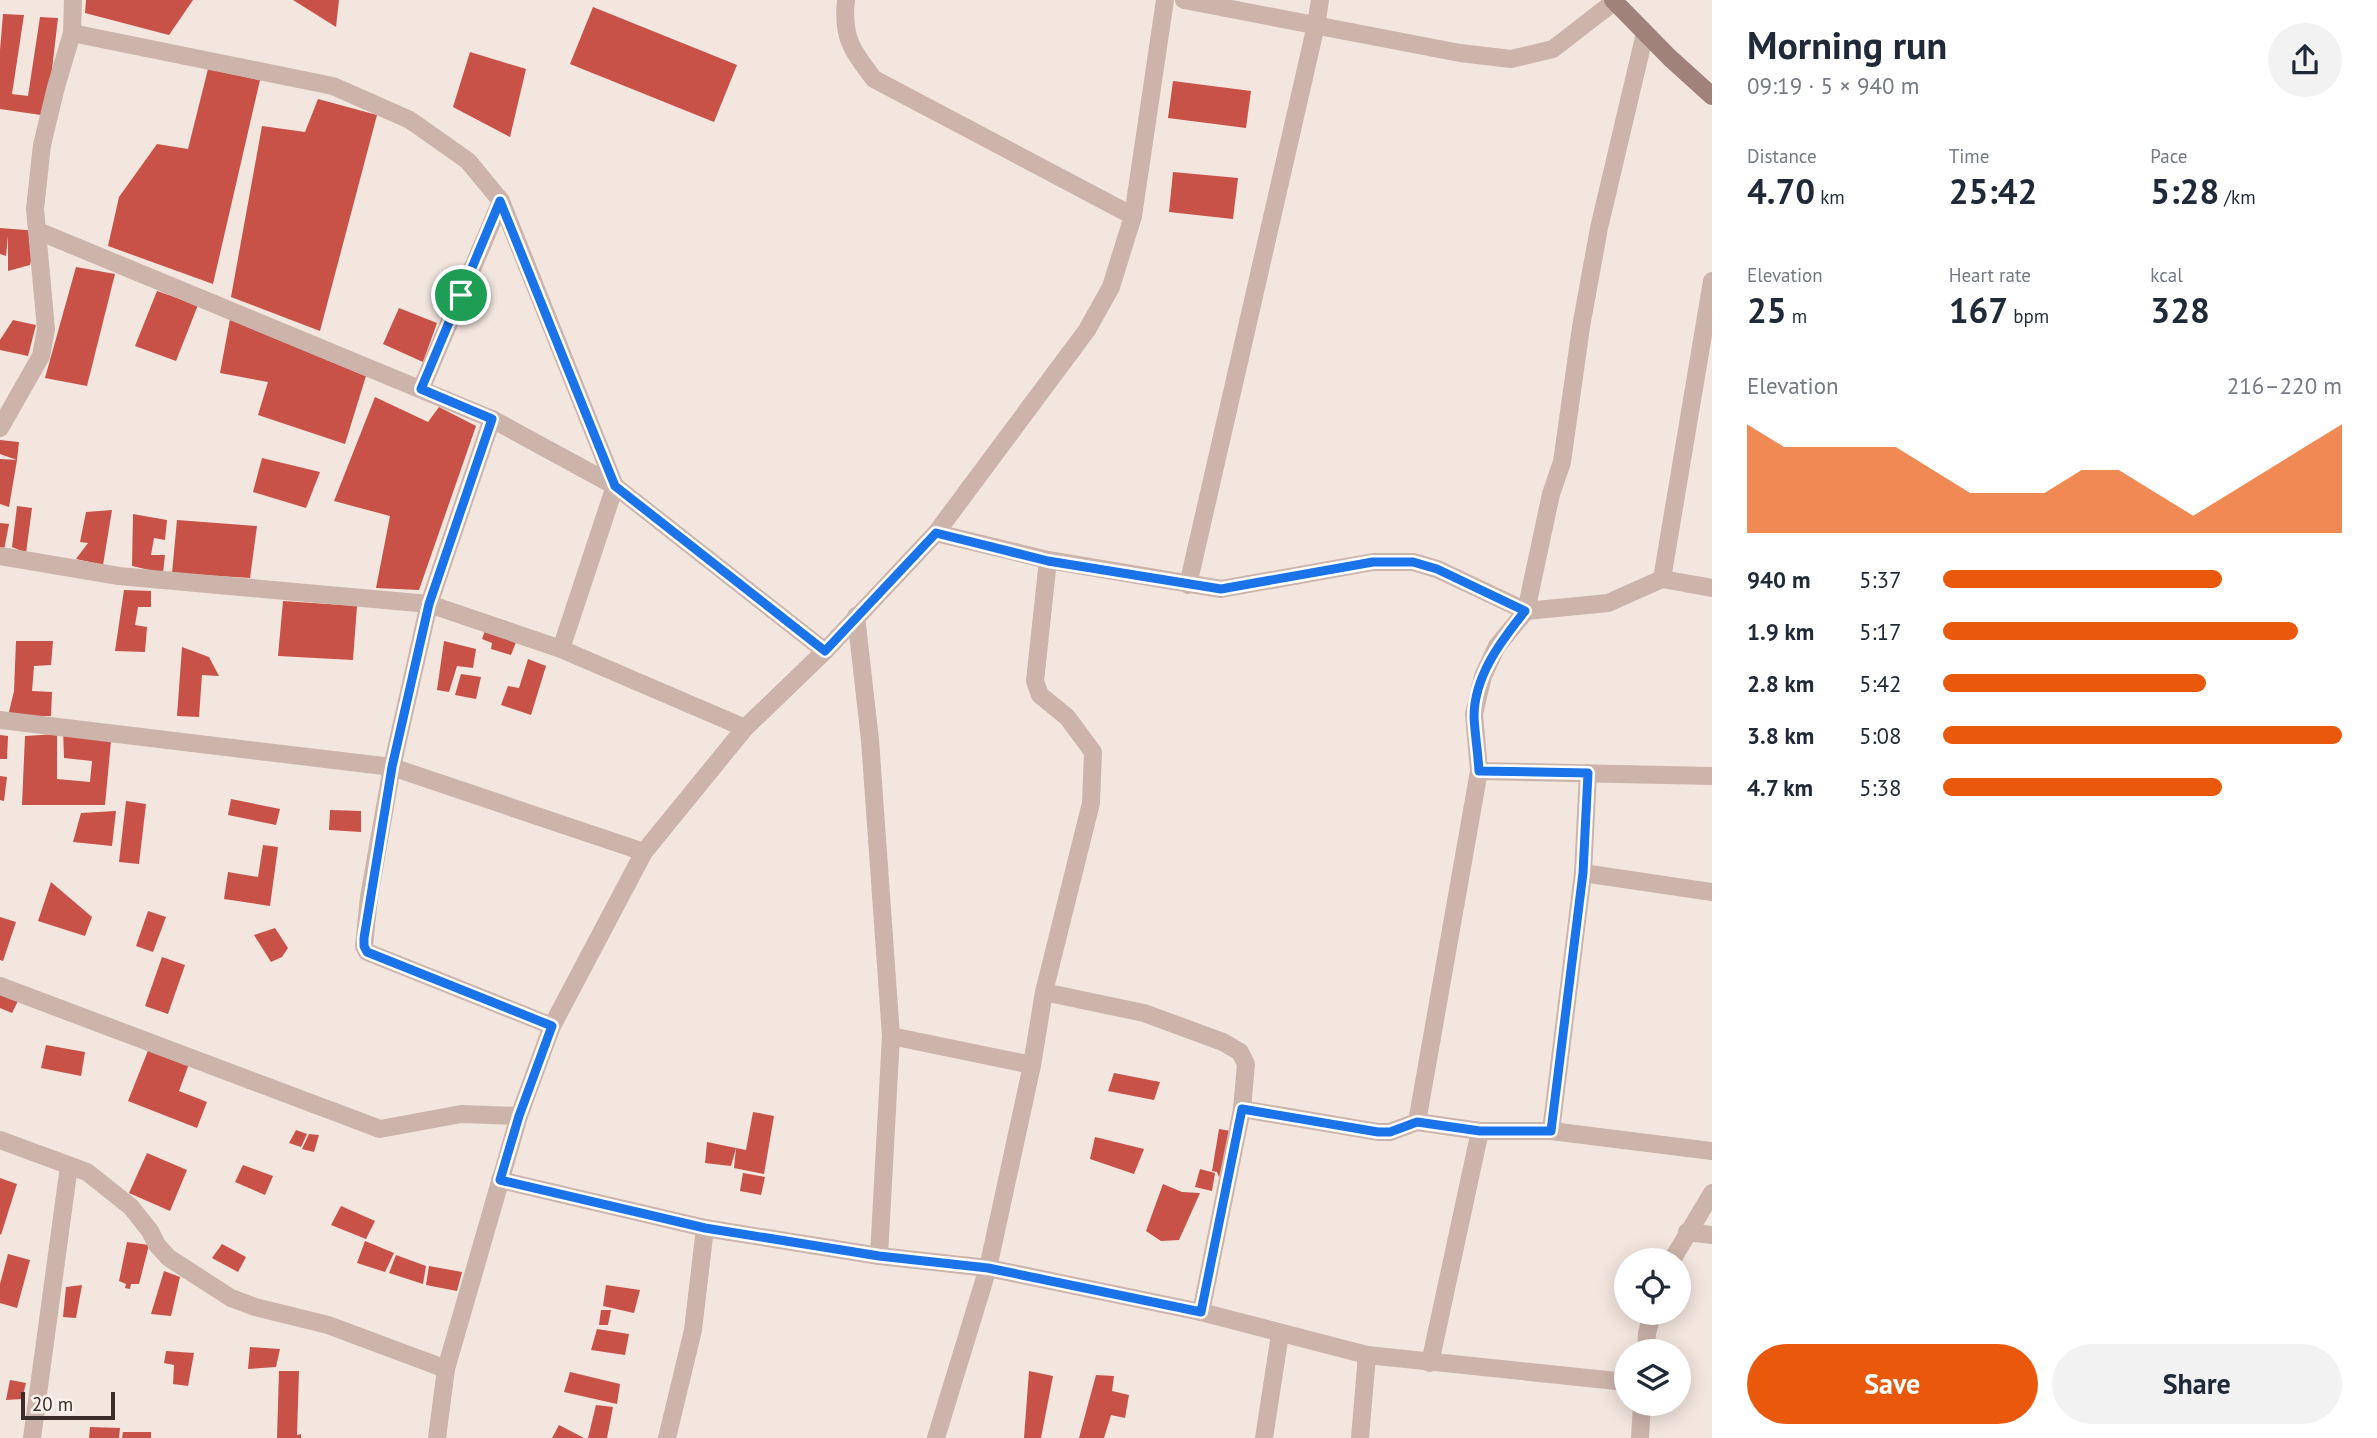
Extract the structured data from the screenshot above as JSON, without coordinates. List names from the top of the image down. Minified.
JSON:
{"scale_bar":"20 m","page":{"heading":["Morning run","09:19 · 5 × 940 m"],"stats":[["Distance","4.70 km"],["Time","25:42"],["Pace","5:28 /km"],["Elevation","25 m"],["Heart rate","167 bpm"],["kcal","328"]],"chart":["Elevation","216–220 m"],"list":[{"name":"940 m","note":"5:37"},{"name":"1.9 km","note":"5:17"},{"name":"2.8 km","note":"5:42"},{"name":"3.8 km","note":"5:08"},{"name":"4.7 km","note":"5:38"}],"buttons":["Save","Share"],"scale":"20 m"}}
